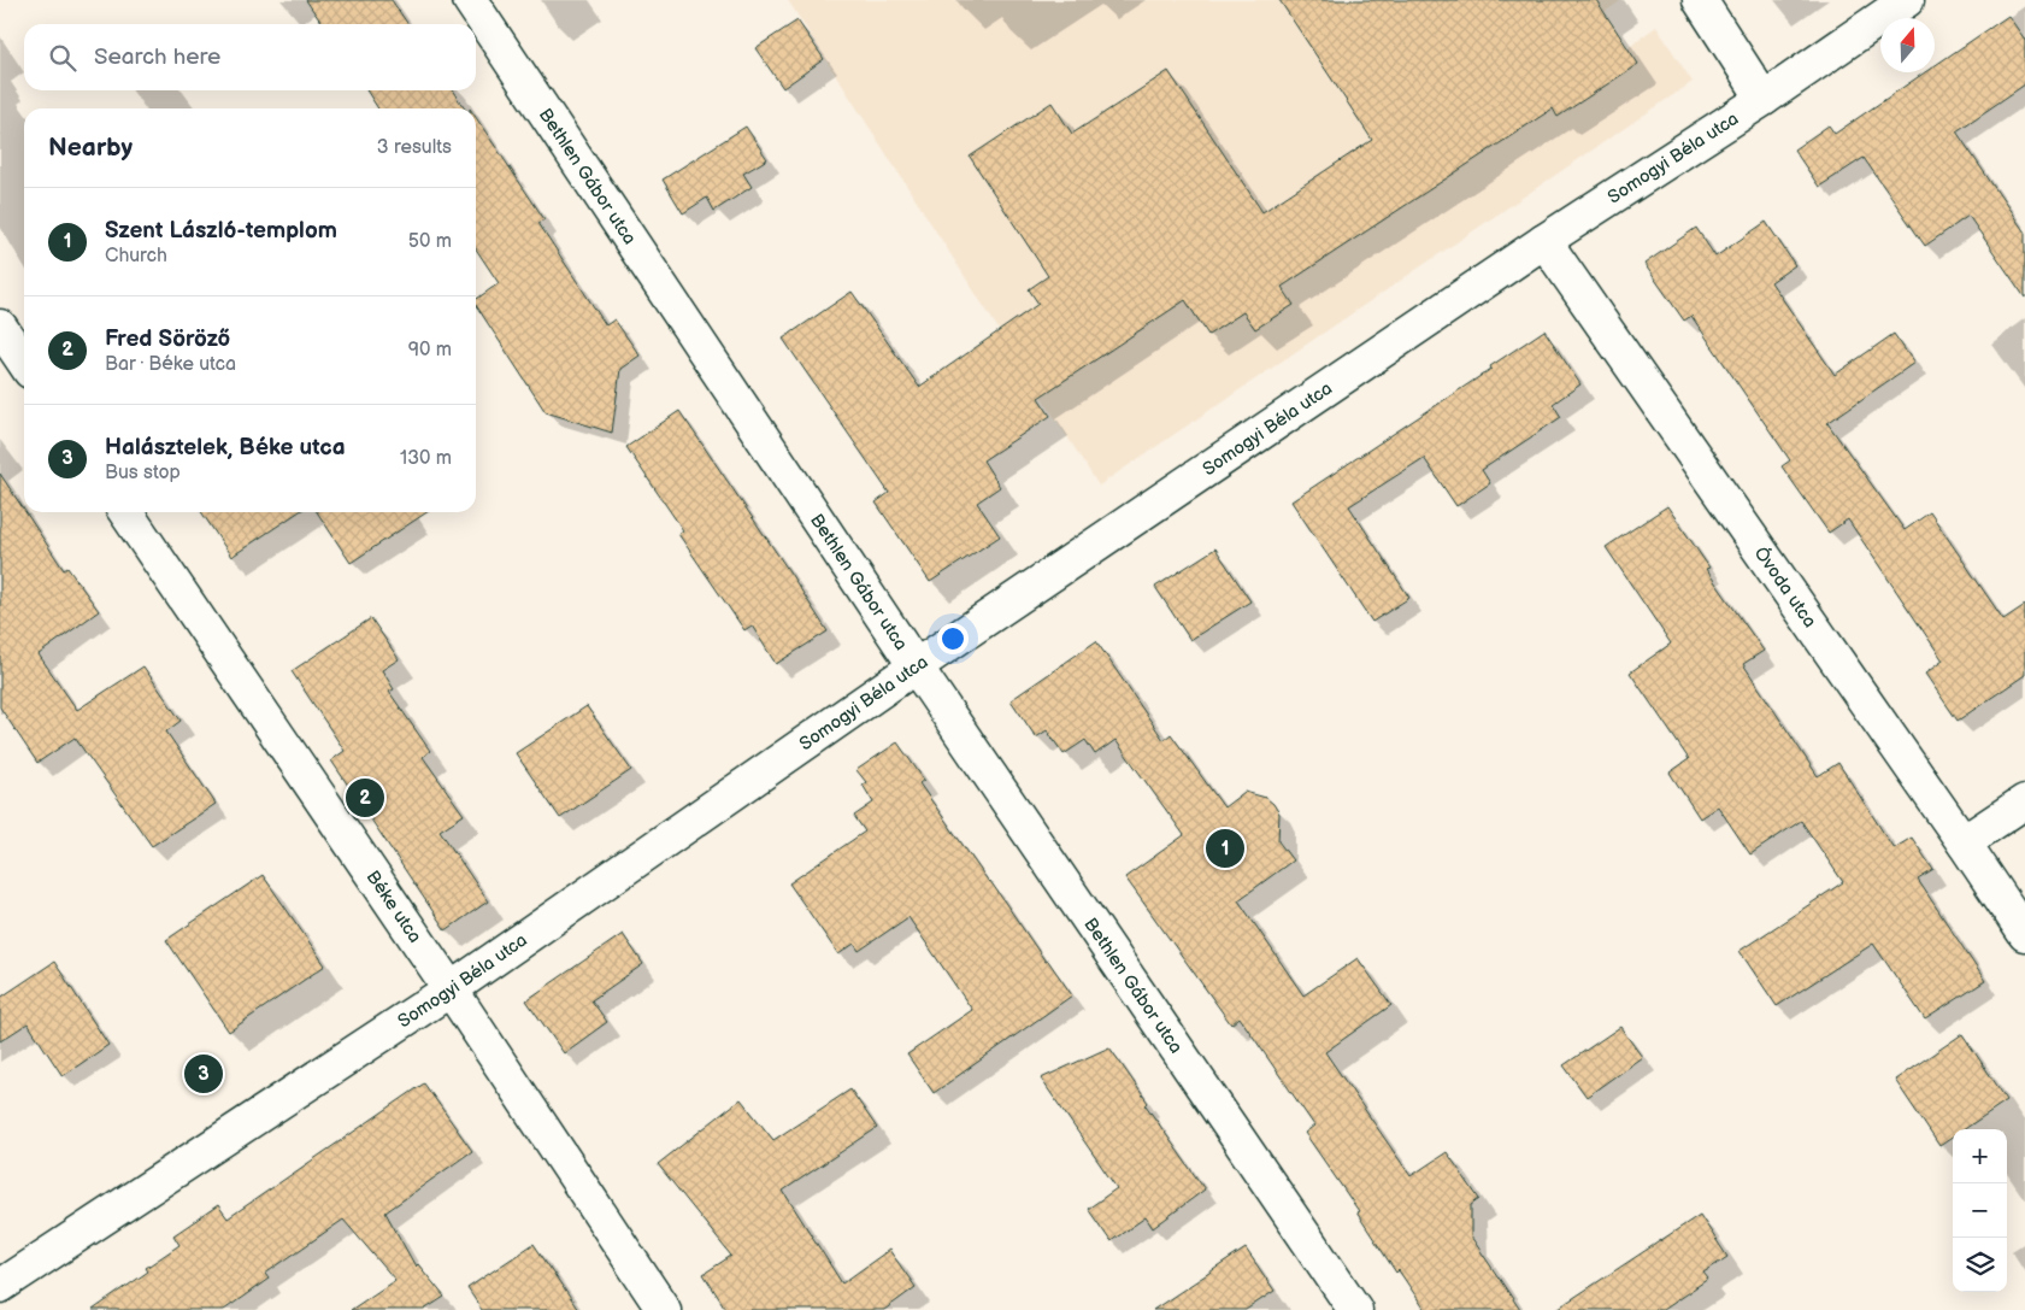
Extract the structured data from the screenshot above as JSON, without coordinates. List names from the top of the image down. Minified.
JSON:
{"streets":{"street":["Somogyi Béla utca","Bethlen Gábor utca","Óvoda utca","Béke utca"]},"crossings":[["Somogyi Béla utca","Bethlen Gábor utca"],["Somogyi Béla utca","Óvoda utca"],["Somogyi Béla utca","Béke utca"]],"north":"top","page":{"search":"Search here","heading":["Nearby","3 results"],"list":[{"mark":"1","name":"Szent László-templom","note":"Church","value":"50 m"},{"mark":"2","name":"Fred Söröző","note":"Bar · Béke utca","value":"90 m"},{"mark":"3","name":"Halásztelek, Béke utca","note":"Bus stop","value":"130 m"}],"pins":["2","1","3"],"map_buttons":["+","−"]}}
